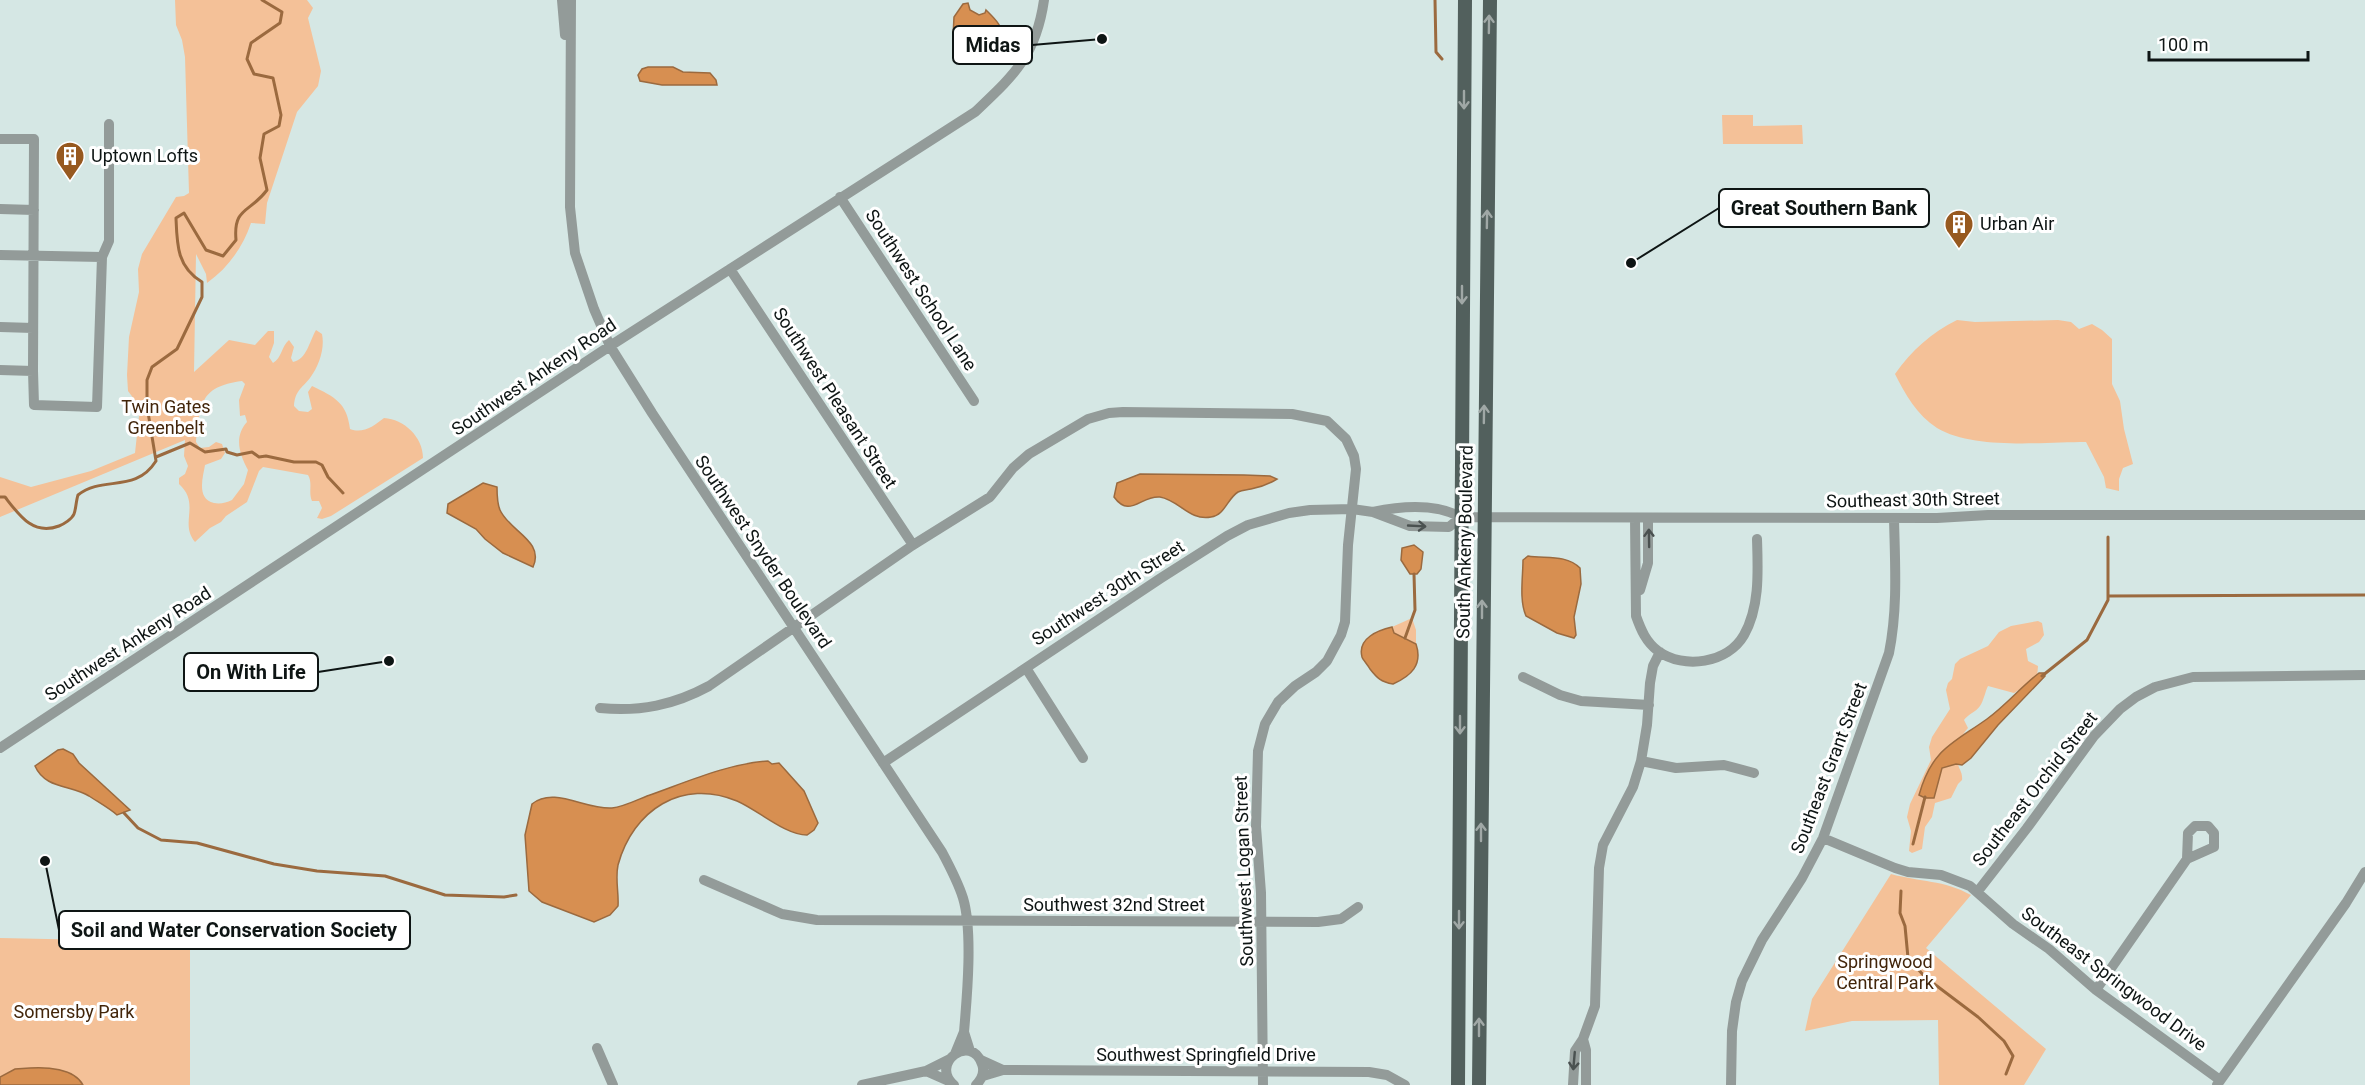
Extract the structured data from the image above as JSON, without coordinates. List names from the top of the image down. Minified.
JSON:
{"streets":{"main road":["South Ankeny Boulevard"],"street":["Southwest School Lane","Southwest Ankeny Road","Southwest Pleasant Street","Southeast 30th Street","Southwest Snyder Boulevard","Southwest 30th Street","Southeast Grant Street","Southeast Orchid Street","Southwest Logan Street","Southwest 32nd Street","Southeast Springwood Drive","Southwest Springfield Drive"]},"crossings":[["Southwest School Lane","Southwest Ankeny Road"],["Southwest Ankeny Road","Southwest Pleasant Street"],["Southwest Ankeny Road","Southwest Snyder Boulevard"],["Southwest Pleasant Street","Southwest Logan Street"],["Southeast 30th Street","South Ankeny Boulevard"],["Southeast 30th Street","Southwest 30th Street"],["Southeast 30th Street","Southeast Grant Street"],["South Ankeny Boulevard","Southwest 30th Street"],["Southwest Snyder Boulevard","Southwest 30th Street"],["Southwest Snyder Boulevard","Southwest Logan Street"],["Southwest Snyder Boulevard","Southwest 32nd Street"],["Southwest 30th Street","Southwest Logan Street"],["Southeast Grant Street","Southeast Springwood Drive"],["Southeast Orchid Street","Southeast Springwood Drive"],["Southwest Logan Street","Southwest 32nd Street"],["Southwest Logan Street","Southwest Springfield Drive"]],"parks":["Twin Gates Greenbelt","Springwood Central Park","Somersby Park"],"places":{"other":["Midas","Great Southern Bank","On With Life","Soil and Water Conservation Society"],"building":["Uptown Lofts","Urban Air"]},"scale_bar":"100 m"}
